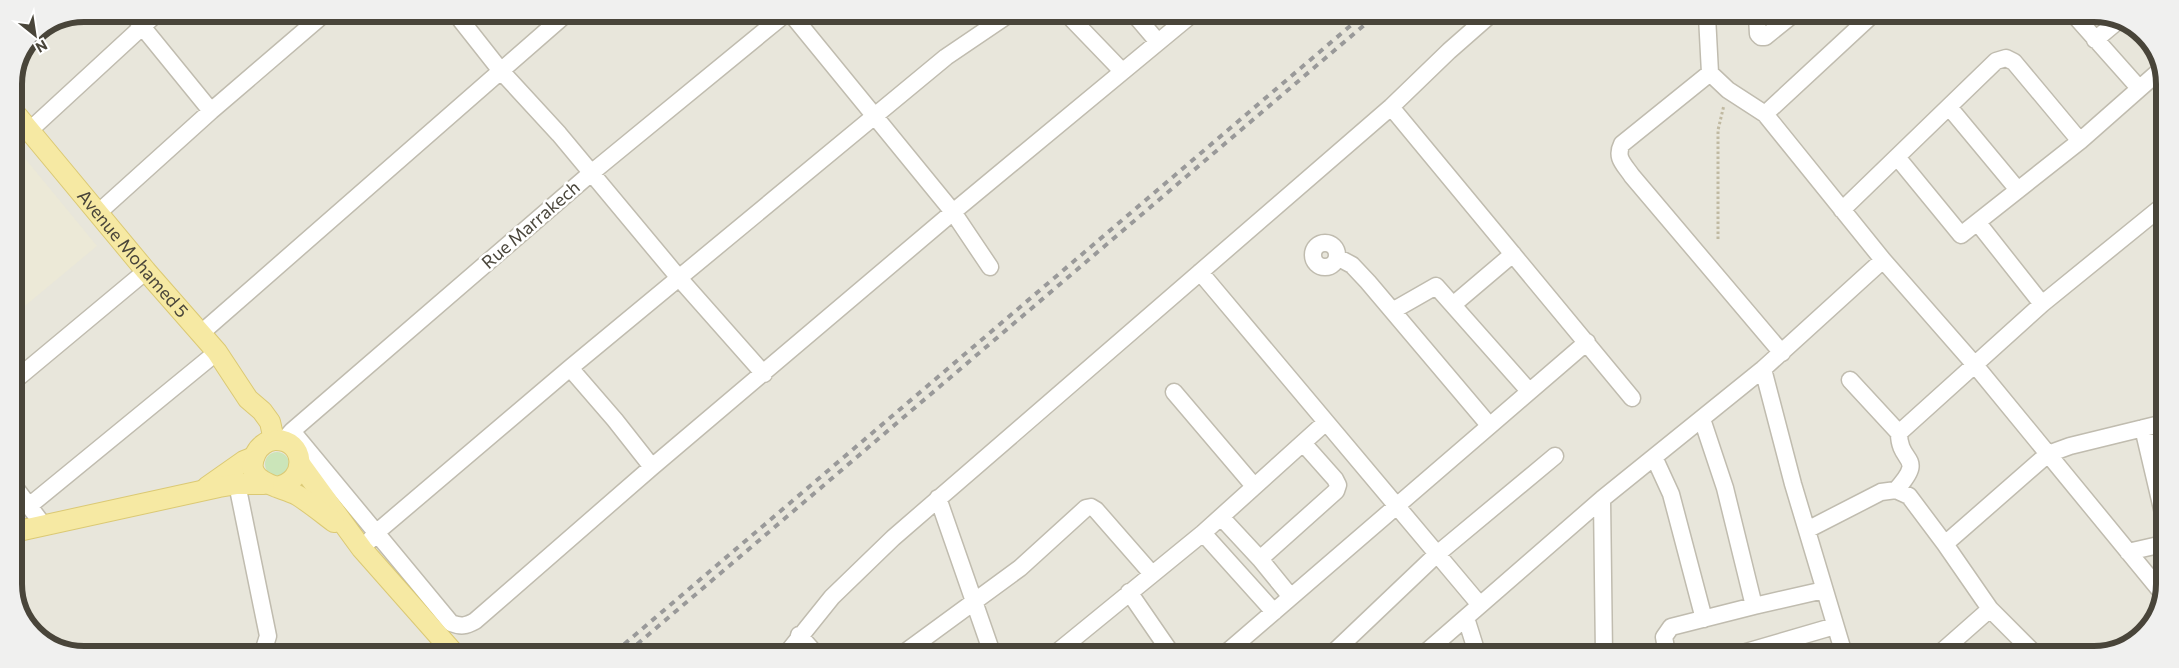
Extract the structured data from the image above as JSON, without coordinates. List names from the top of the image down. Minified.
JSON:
{"streets":{"main road":["Avenue Mohamed 5"],"street":["Rue Marrakech"]},"crossings":[["Rue Marrakech","Avenue Mohamed 5"]],"north":"bottom right"}
